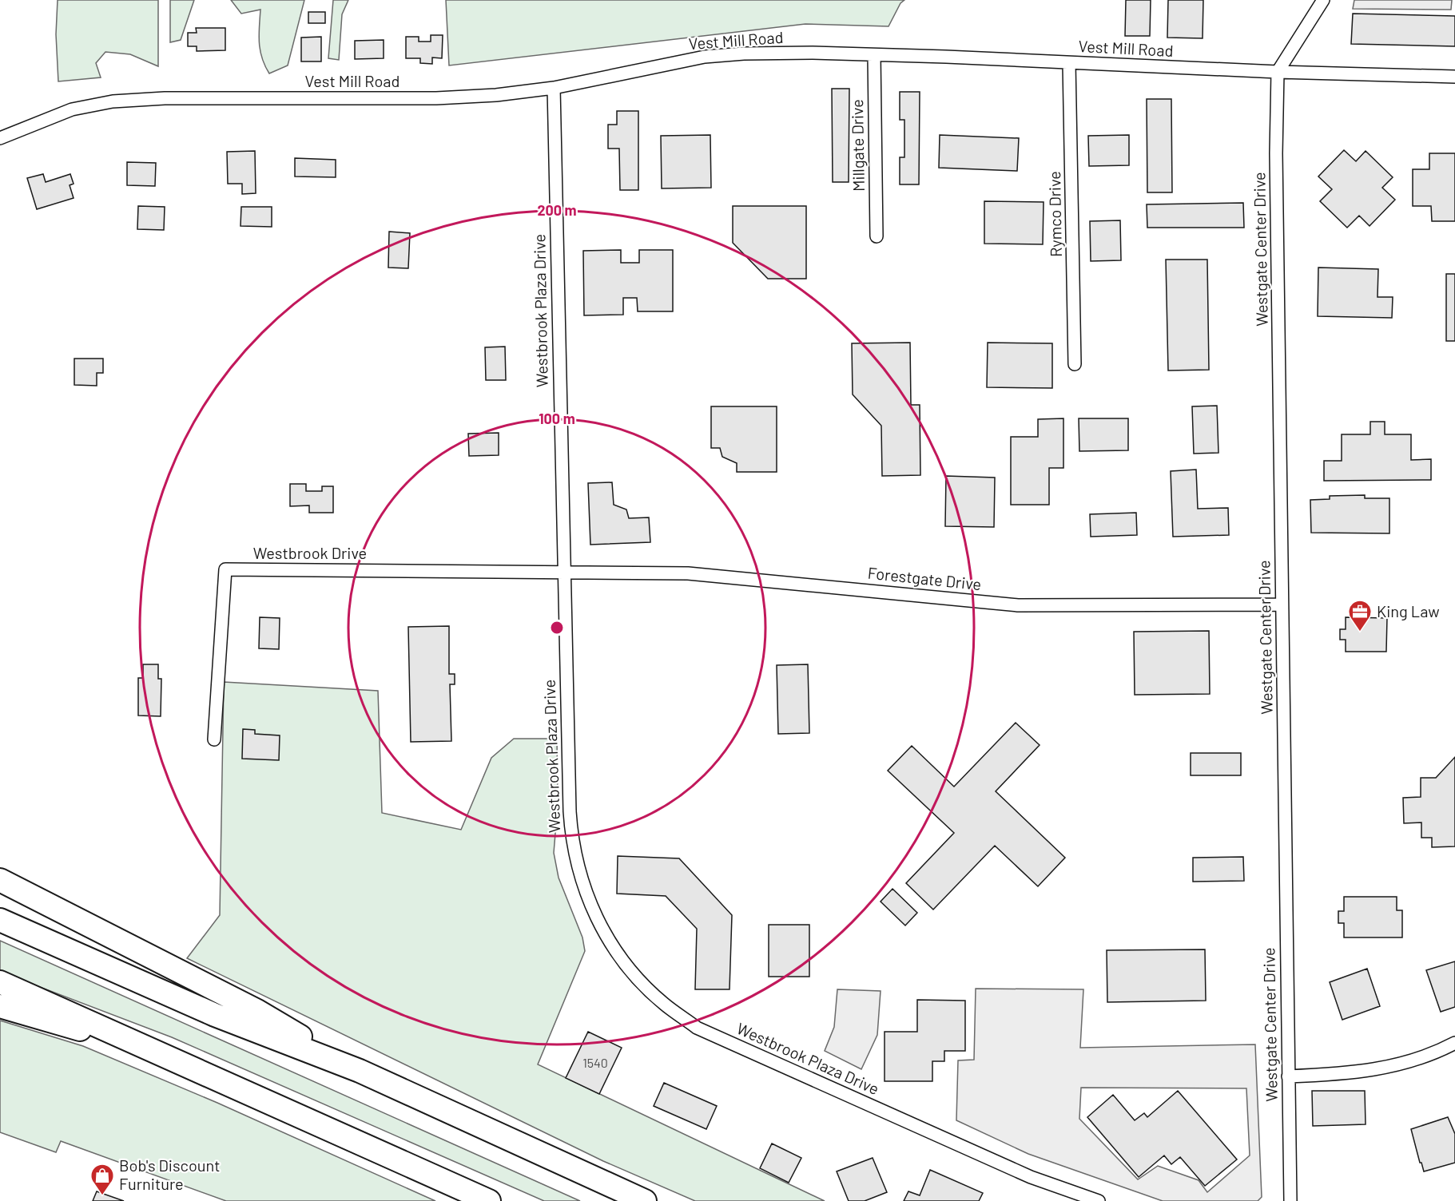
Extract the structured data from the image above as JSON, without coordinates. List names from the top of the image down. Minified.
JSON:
{"streets":{"street":["Vest Mill Road","Millgate Drive","Rymco Drive","Westgate Center Drive","Westbrook Plaza Drive","Westbrook Drive","Forestgate Drive"]},"crossings":[["Vest Mill Road","Millgate Drive"],["Vest Mill Road","Rymco Drive"],["Vest Mill Road","Westgate Center Drive"],["Vest Mill Road","Westbrook Plaza Drive"],["Westgate Center Drive","Forestgate Drive"],["Westbrook Plaza Drive","Westbrook Drive"],["Westbrook Plaza Drive","Forestgate Drive"],["Westbrook Drive","Forestgate Drive"]],"places":{"office":["King Law"],"shop":["Bob's Discount Furniture"]},"house_numbers":["1540"],"rings":["200 m","100 m"]}
